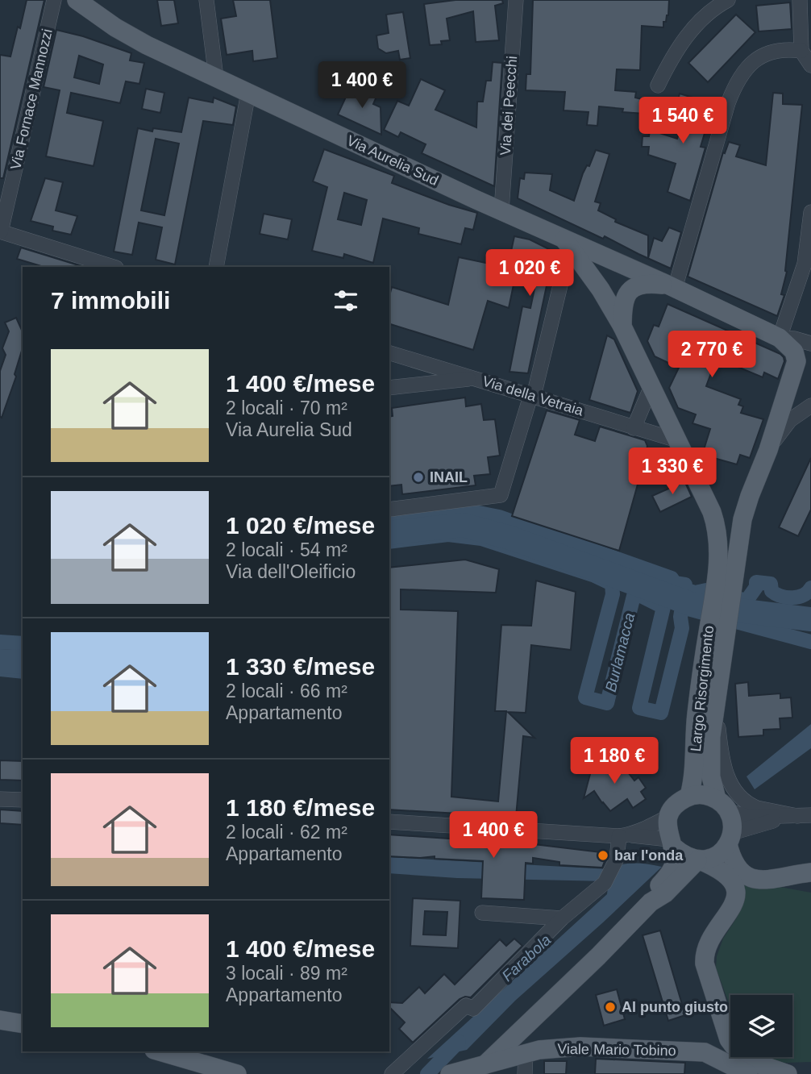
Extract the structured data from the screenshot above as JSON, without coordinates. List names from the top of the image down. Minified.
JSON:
{"streets":{"main road":["Via Aurelia Sud","Largo Risorgimento","Viale Mario Tobino"],"street":["Via Fornace Mannozzi","Via dei Peecchi","Via della Vetraia"]},"crossings":[["Via dei Peecchi","Via Aurelia Sud"]],"water":["Burlamacca","Farabola"],"places":["INAIL","bar l'onda","Al punto giusto"],"page":{"price":["1 400 €","1 540 €","1 020 €","2 770 €","1 330 €","1 180 €","1 400 €"],"heading":"7 immobili","list":[{"name":"1 400 €/mese","note":"2 locali · 70 m² · Via Aurelia Sud"},{"name":"1 020 €/mese","note":"2 locali · 54 m² · Via dell'Oleificio"},{"name":"1 330 €/mese","note":"2 locali · 66 m² · Appartamento"},{"name":"1 180 €/mese","note":"2 locali · 62 m² · Appartamento"},{"name":"1 400 €/mese","note":"3 locali · 89 m² · Appartamento"}]}}
